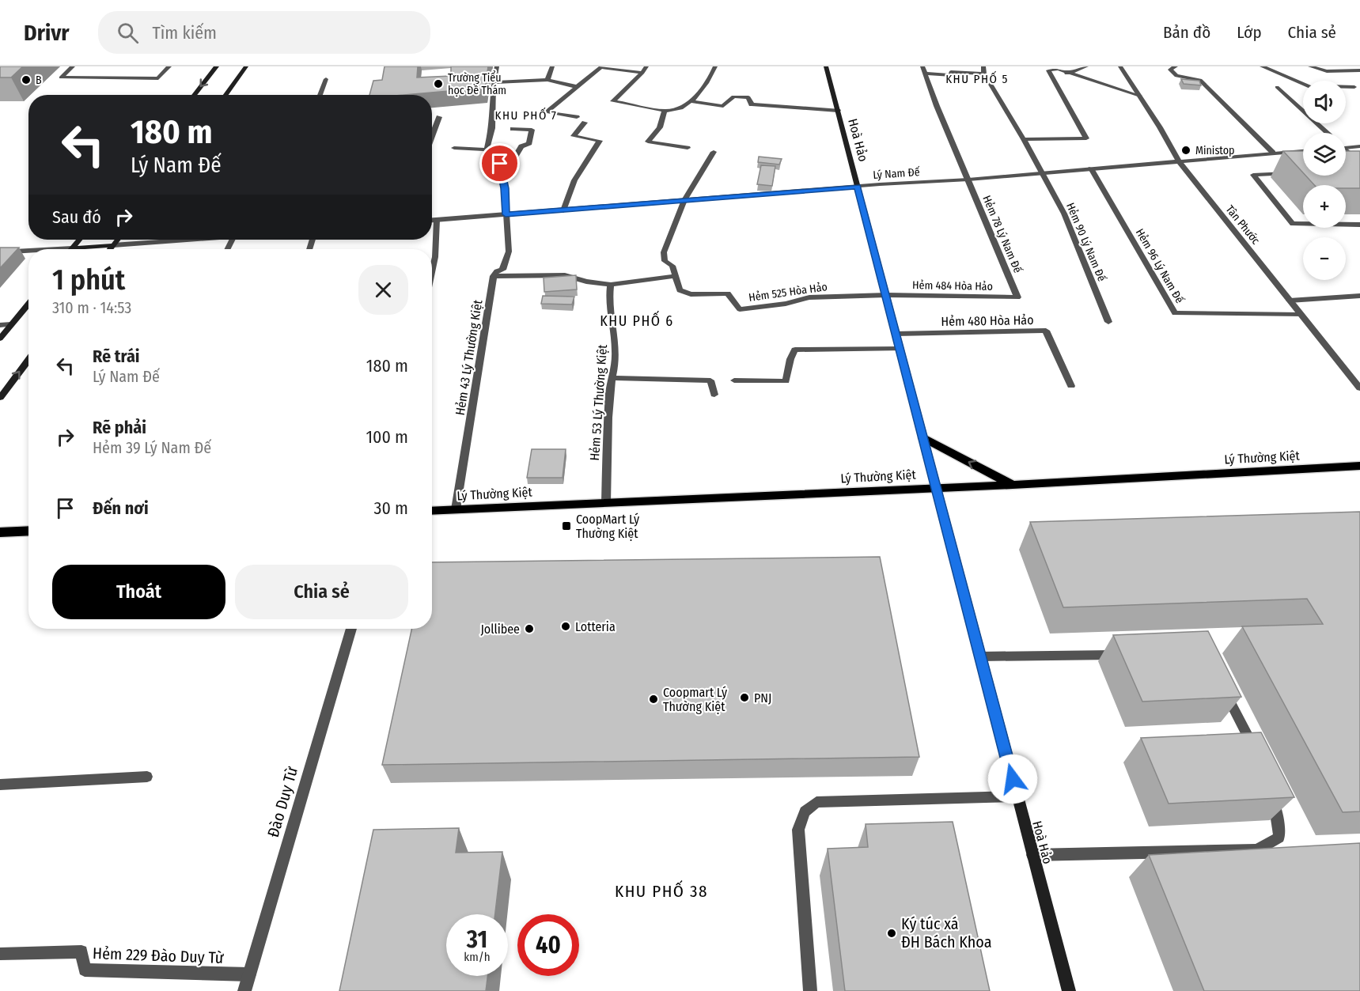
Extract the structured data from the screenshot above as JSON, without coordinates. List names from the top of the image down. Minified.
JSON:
{"streets":{"main road":["Lý Thường Kiệt"],"street":["Hoà Hảo","Lý Nam Đế","Tân Phước","Hẻm 78 Lý Nam Đế","Hẻm 90 Lý Nam Đế","Hẻm 96 Lý Nam Đế","Hẻm 484 Hòa Hảo","Hẻm 525 Hòa Hảo","Hẻm 480 Hòa Hảo","Hẻm 43 Lý Thường Kiệt","Hẻm 53 Lý Thường Kiệt","Đào Duy Từ","Hẻm 229 Đào Duy Từ"]},"crossings":[["Hoà Hảo","Lý Nam Đế"],["Hoà Hảo","Hẻm 484 Hòa Hảo"],["Hoà Hảo","Hẻm 525 Hòa Hảo"],["Hoà Hảo","Hẻm 480 Hòa Hảo"],["Hoà Hảo","Lý Thường Kiệt"],["Lý Nam Đế","Tân Phước"],["Lý Nam Đế","Hẻm 78 Lý Nam Đế"],["Lý Nam Đế","Hẻm 90 Lý Nam Đế"],["Lý Nam Đế","Hẻm 96 Lý Nam Đế"],["Lý Nam Đế","Hẻm 43 Lý Thường Kiệt"],["Tân Phước","Hẻm 96 Lý Nam Đế"],["Hẻm 78 Lý Nam Đế","Hẻm 484 Hòa Hảo"],["Hẻm 484 Hòa Hảo","Hẻm 525 Hòa Hảo"],["Hẻm 43 Lý Thường Kiệt","Lý Thường Kiệt"],["Hẻm 53 Lý Thường Kiệt","Lý Thường Kiệt"],["Đào Duy Từ","Hẻm 229 Đào Duy Từ"]],"districts":["KHU PHỐ 5","KHU PHỐ 7","KHU PHỐ 6","KHU PHỐ 38"],"places":{"other":["B","Trường Tiểu học Đề Thám","Ministop","Lotteria","Jollibee","PNJ","Coopmart Lý Thường Kiệt","Ký túc xá ĐH Bách Khoa"],"transit":["CoopMart Lý Thường Kiệt"]},"page":{"header":"Drivr","search":"Tìm kiếm","nav":["Bản đồ","Lớp","Chia sẻ"],"map_buttons":["+","−"],"turn":["180 m","Lý Nam Đế"],"then":"Sau đó","heading":["1 phút","310 m · 14:53"],"list":[{"name":"Rẽ trái","note":"Lý Nam Đế","value":"180 m"},{"name":"Rẽ phải","note":"Hẻm 39 Lý Nam Đế","value":"100 m"},{"name":"Đến nơi","value":"30 m"}],"buttons":["Thoát","Chia sẻ"],"speed":"31 km/h","limit":"40"}}
